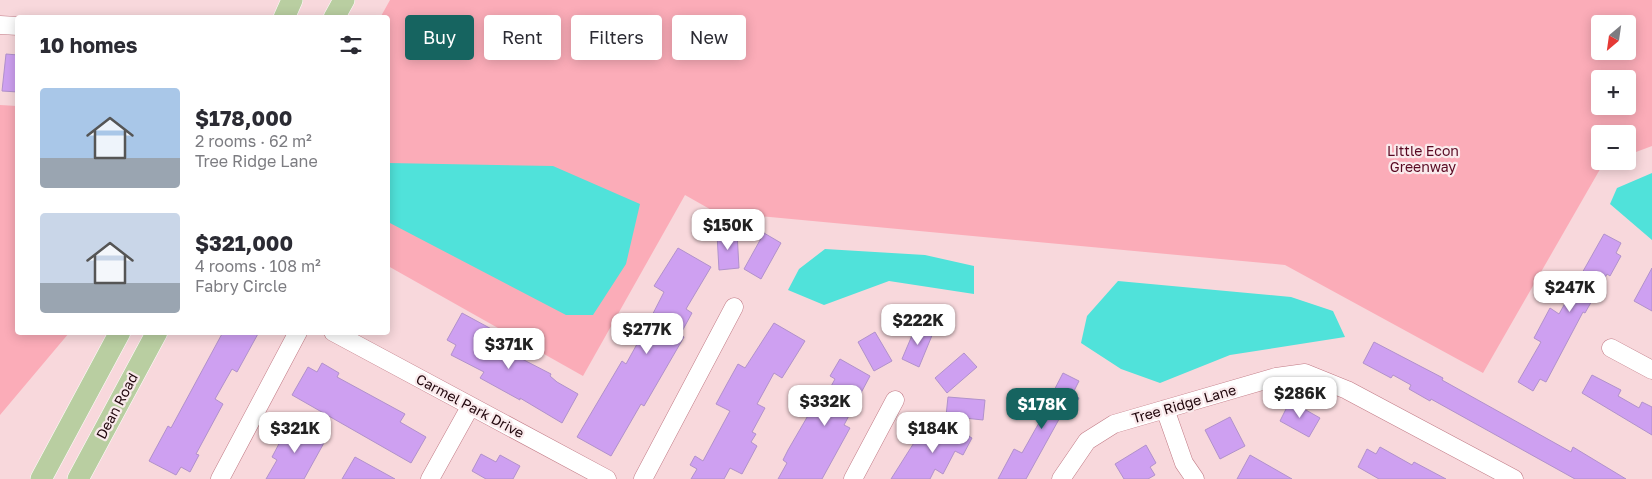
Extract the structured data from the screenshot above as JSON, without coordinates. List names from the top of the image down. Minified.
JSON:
{"streets":{"main road":["Dean Road"],"street":["Tree Ridge Lane","Carmel Park Drive"]},"parks":["Little Econ Greenway"],"north":"bottom left","page":{"map_buttons":["+","−"],"chip":["Buy","Rent","Filters","New"],"heading":"10 homes","list":[{"name":"$178,000","note":"2 rooms · 62 m² · Tree Ridge Lane"},{"name":"$321,000","note":"4 rooms · 108 m² · Fabry Circle"}],"price":["$150K","$247K","$222K","$277K","$371K","$286K","$332K","$178K","$321K","$184K"]}}
